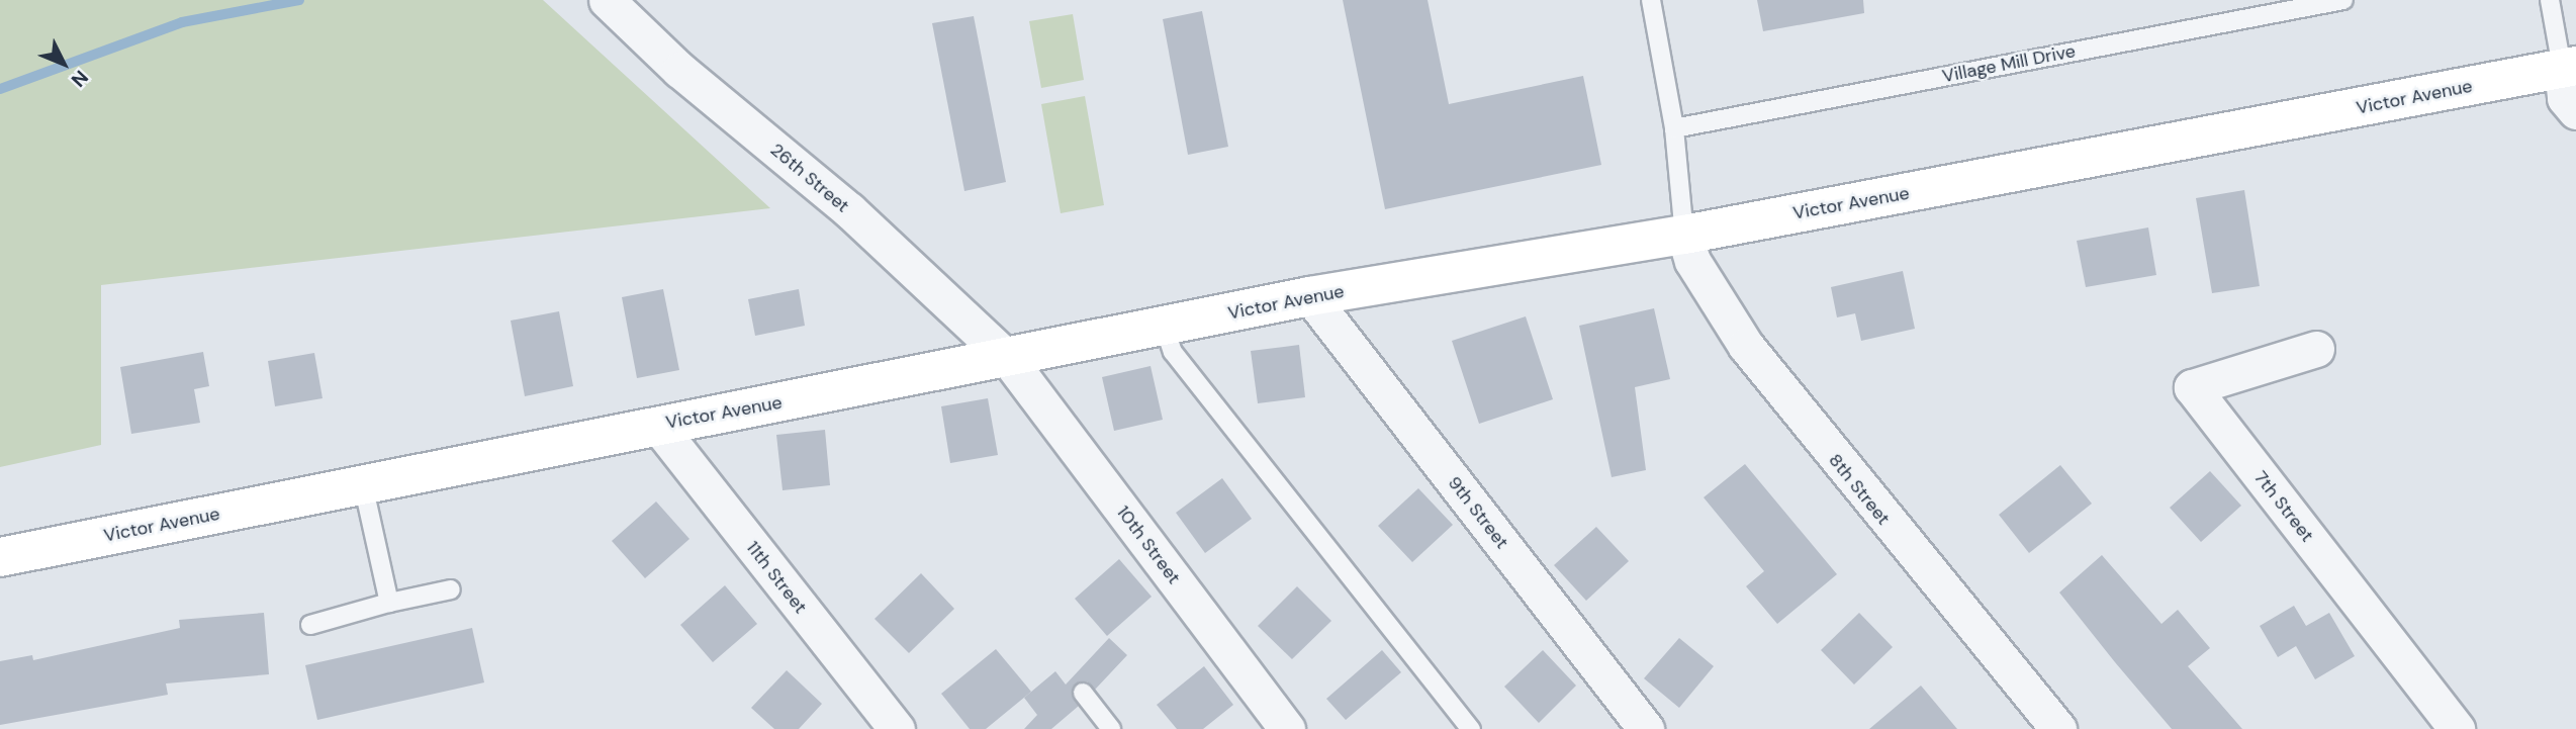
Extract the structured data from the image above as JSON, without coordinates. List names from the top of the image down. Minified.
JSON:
{"streets":{"street":["Victor Avenue","26th Street","8th Street","7th Street","9th Street","10th Street","11th Street"],"lane":["Village Mill Drive"]},"crossings":[["Victor Avenue","26th Street"],["Victor Avenue","8th Street"],["Victor Avenue","9th Street"],["Victor Avenue","10th Street"],["Victor Avenue","11th Street"],["26th Street","10th Street"]],"north":"bottom right"}
